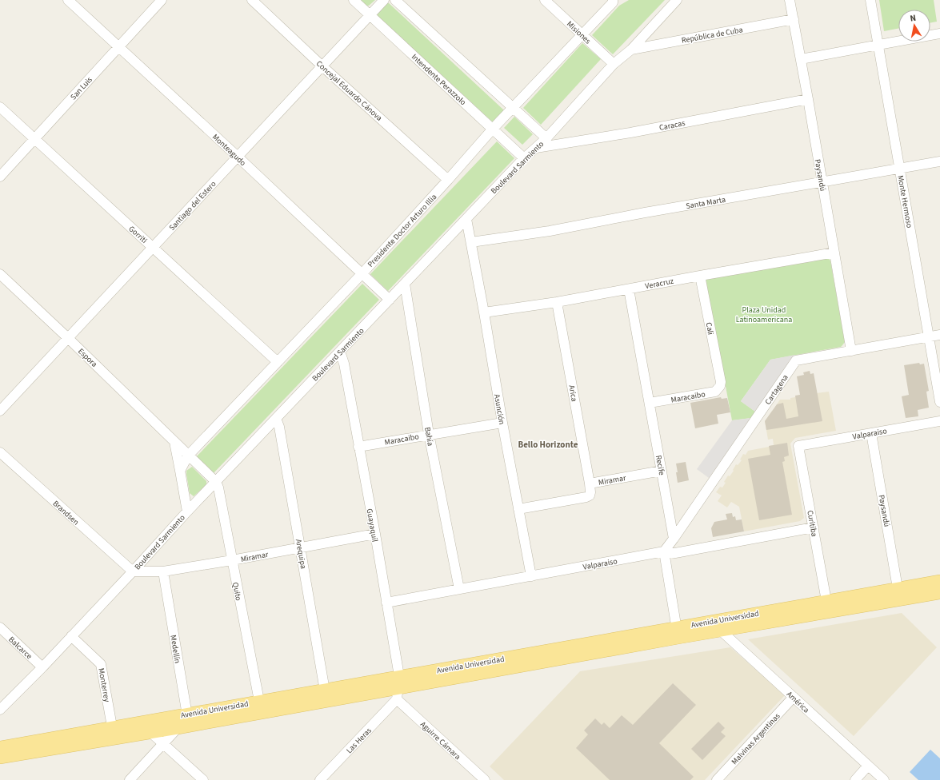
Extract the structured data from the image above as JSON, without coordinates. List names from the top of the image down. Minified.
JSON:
{"streets":{"main road":["Avenida Universidad"],"street":["Misiones","República de Cuba","Intendente Perazzolo","San Luis","Concejal Eduardo Cánova","Caracas","Monteagudo","Boulevard Sarmiento","Paysandú","Monte Hermoso","Santa Marta","Santiago del Estero","Presidente Doctor Arturo Illia","Gorriti","Veracruz","Cali","Espora","Cartagena","Arica","Maracaibo","Asunción","Valparaiso","Bahía","Recife","Miramar","Brandsen","Curitiba","Guayaquil","Arequipa","Quito","Balcarce","Medellín","Monterrey","América","Malvinas Argentinas","Las Heras","Aguirre Cámara"]},"crossings":[["Misiones","Boulevard Sarmiento"],["Misiones","Presidente Doctor Arturo Illia"],["República de Cuba","Boulevard Sarmiento"],["República de Cuba","Paysandú"],["Intendente Perazzolo","Boulevard Sarmiento"],["Intendente Perazzolo","Santiago del Estero"],["Intendente Perazzolo","Presidente Doctor Arturo Illia"],["San Luis","Monteagudo"],["San Luis","Gorriti"],["Concejal Eduardo Cánova","Santiago del Estero"],["Concejal Eduardo Cánova","Presidente Doctor Arturo Illia"],["Caracas","Boulevard Sarmiento"],["Caracas","Paysandú"],["Monteagudo","Boulevard Sarmiento"],["Monteagudo","Santiago del Estero"],["Monteagudo","Presidente Doctor Arturo Illia"],["Boulevard Sarmiento","Espora"],["Boulevard Sarmiento","Asunción"],["Boulevard Sarmiento","Bahía"],["Boulevard Sarmiento","Miramar"],["Boulevard Sarmiento","Brandsen"],["Boulevard Sarmiento","Guayaquil"],["Boulevard Sarmiento","Arequipa"],["Boulevard Sarmiento","Quito"],["Boulevard Sarmiento","Balcarce"],["Boulevard Sarmiento","Monterrey"],["Paysandú","Santa Marta"],["Paysandú","Veracruz"],["Paysandú","Cartagena"],["Paysandú","Valparaiso"],["Paysandú","Avenida Universidad"],["Monte Hermoso","Santa Marta"],["Monte Hermoso","Cartagena"],["Santa Marta","Asunción"],["Santiago del Estero","Gorriti"],["Santiago del Estero","Espora"],["Presidente Doctor Arturo Illia","Gorriti"],["Presidente Doctor Arturo Illia","Espora"],["Veracruz","Cali"],["Veracruz","Arica"],["Veracruz","Asunción"],["Veracruz","Recife"],["Cali","Maracaibo"],["Espora","Quito"],["Cartagena","Recife"],["Arica","Miramar"],["Maracaibo","Asunción"],["Maracaibo","Bahía"],["Maracaibo","Recife"],["Maracaibo","Guayaquil"],["Asunción","Valparaiso"],["Asunción","Miramar"],["Valparaiso","Bahía"],["Valparaiso","Curitiba"],["Valparaiso","Guayaquil"],["Recife","Miramar"],["Miramar","Brandsen"],["Miramar","Guayaquil"],["Miramar","Arequipa"],["Miramar","Quito"],["Miramar","Medellín"],["Curitiba","Avenida Universidad"],["Guayaquil","Avenida Universidad"],["Guayaquil","Las Heras"],["Guayaquil","Aguirre Cámara"],["Arequipa","Avenida Universidad"],["Quito","Avenida Universidad"],["Avenida Universidad","Medellín"],["Avenida Universidad","Monterrey"],["Avenida Universidad","América"],["Avenida Universidad","Las Heras"],["Avenida Universidad","Aguirre Cámara"],["América","Malvinas Argentinas"],["Las Heras","Aguirre Cámara"]],"districts":["Bello Horizonte"],"parks":["Plaza Unidad Latinoamericana"],"north":"top"}
